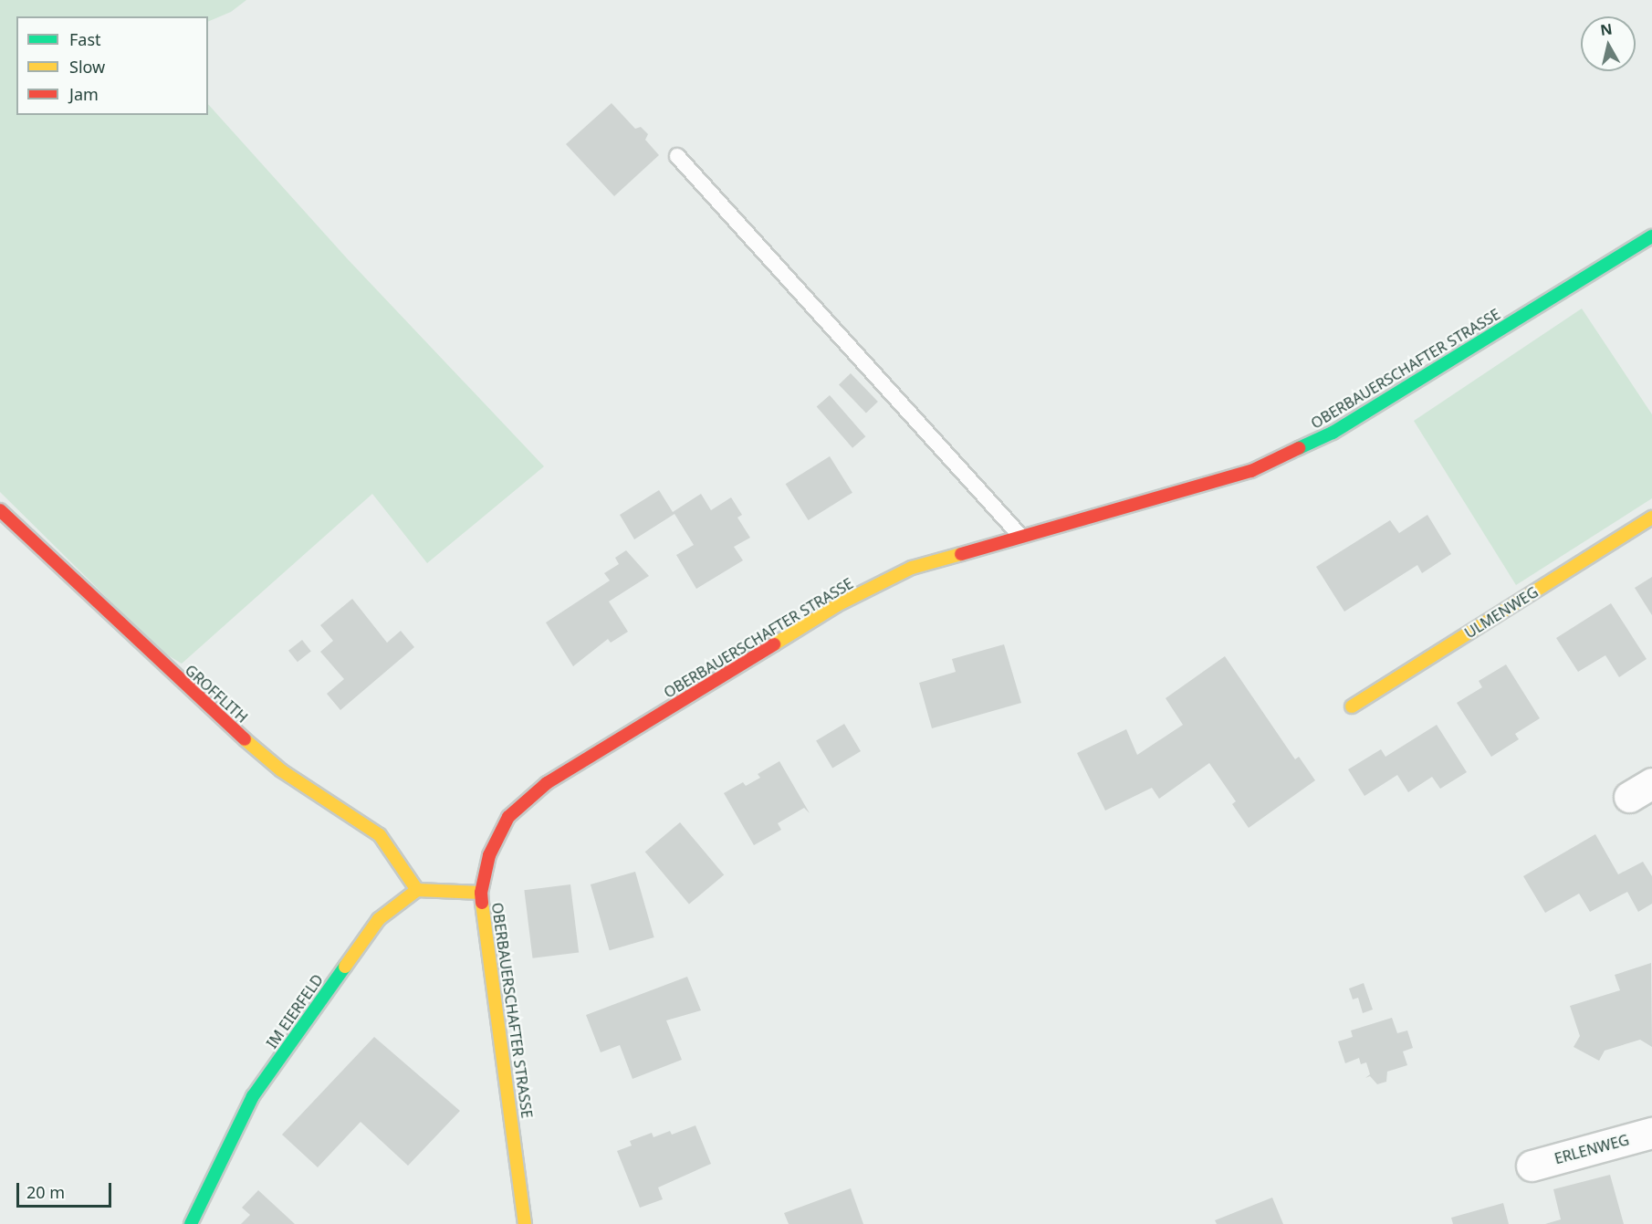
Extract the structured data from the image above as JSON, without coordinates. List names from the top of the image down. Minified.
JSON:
{"streets":{"main road":["OBERBAUERSCHAFTER STRASSE","ULMENWEG","GROFFLITH","IM EIERFELD"],"street":["ERLENWEG"]},"crossings":[["GROFFLITH","IM EIERFELD"]],"legend":["Fast","Slow","Jam"],"scale_bar":"20 m","north":"top"}
